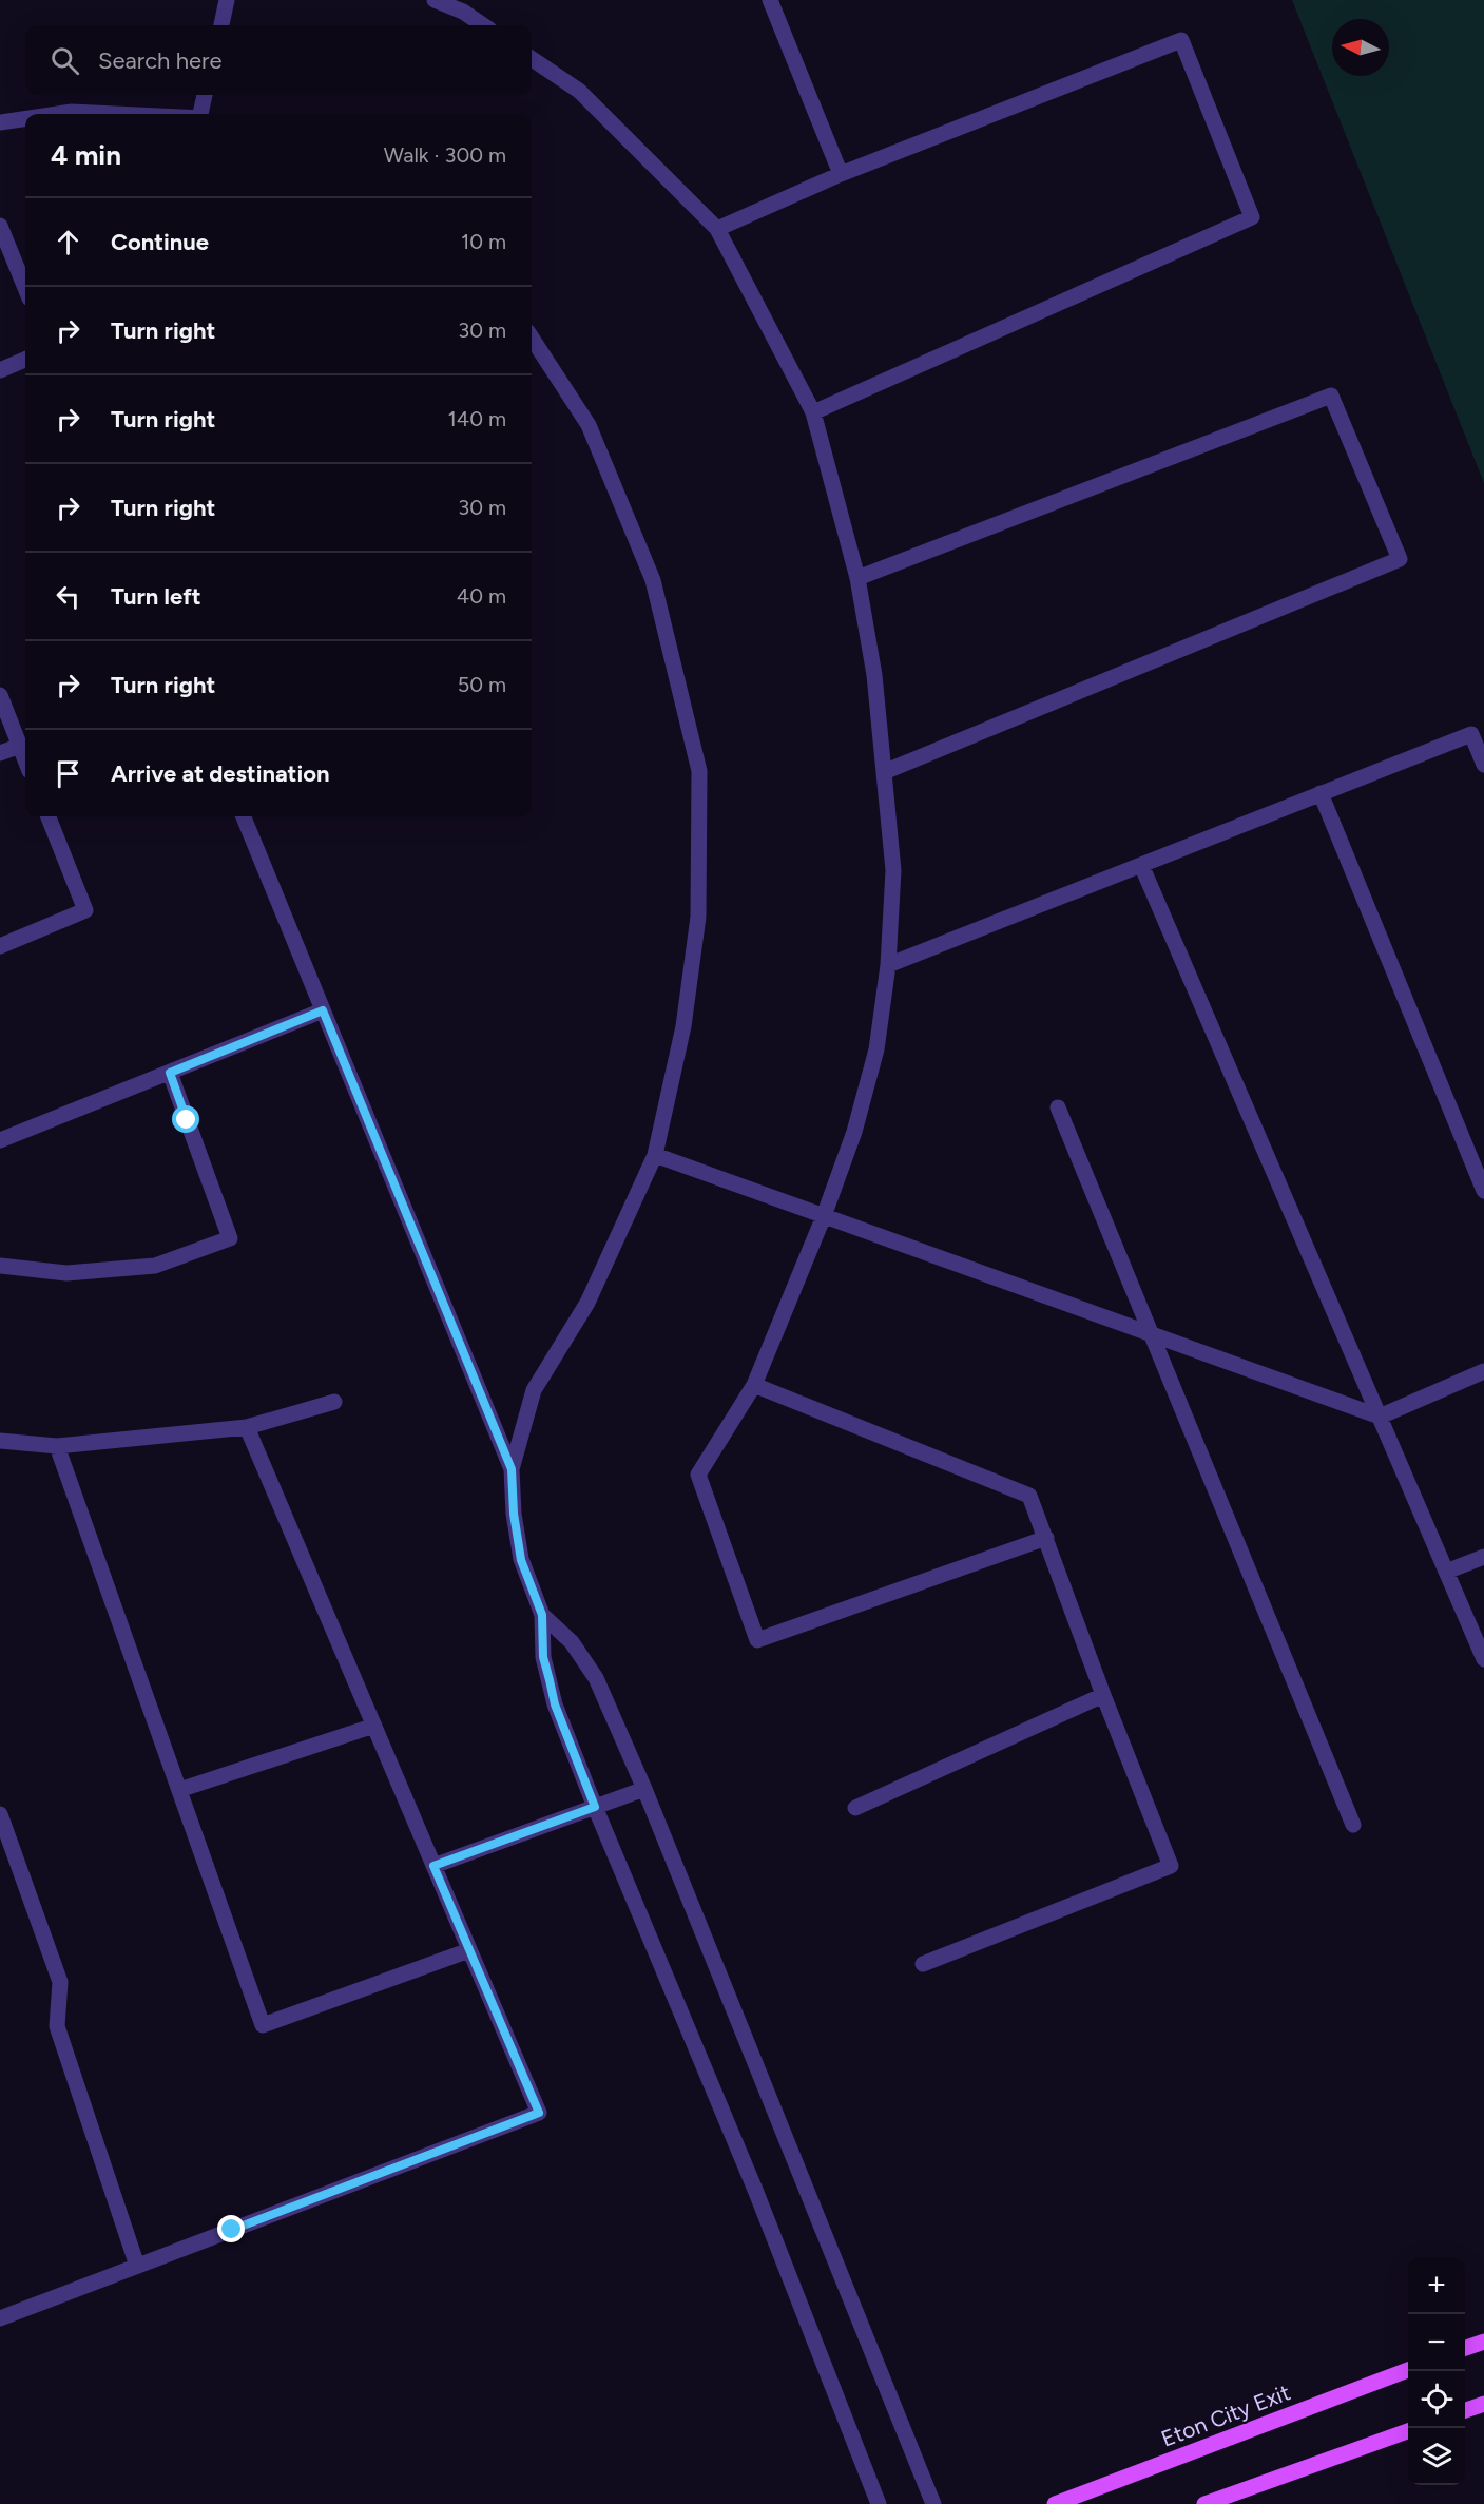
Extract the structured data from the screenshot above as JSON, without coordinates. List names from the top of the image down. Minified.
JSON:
{"streets":{"main road":["Eton City Exit"]},"north":"left","page":{"search":"Search here","heading":["4 min","Walk · 300 m"],"list":[["Continue","10 m"],["Turn right","30 m"],["Turn right","140 m"],["Turn right","30 m"],["Turn left","40 m"],["Turn right","50 m"],"Arrive at destination"],"map_buttons":["+","−"]}}
